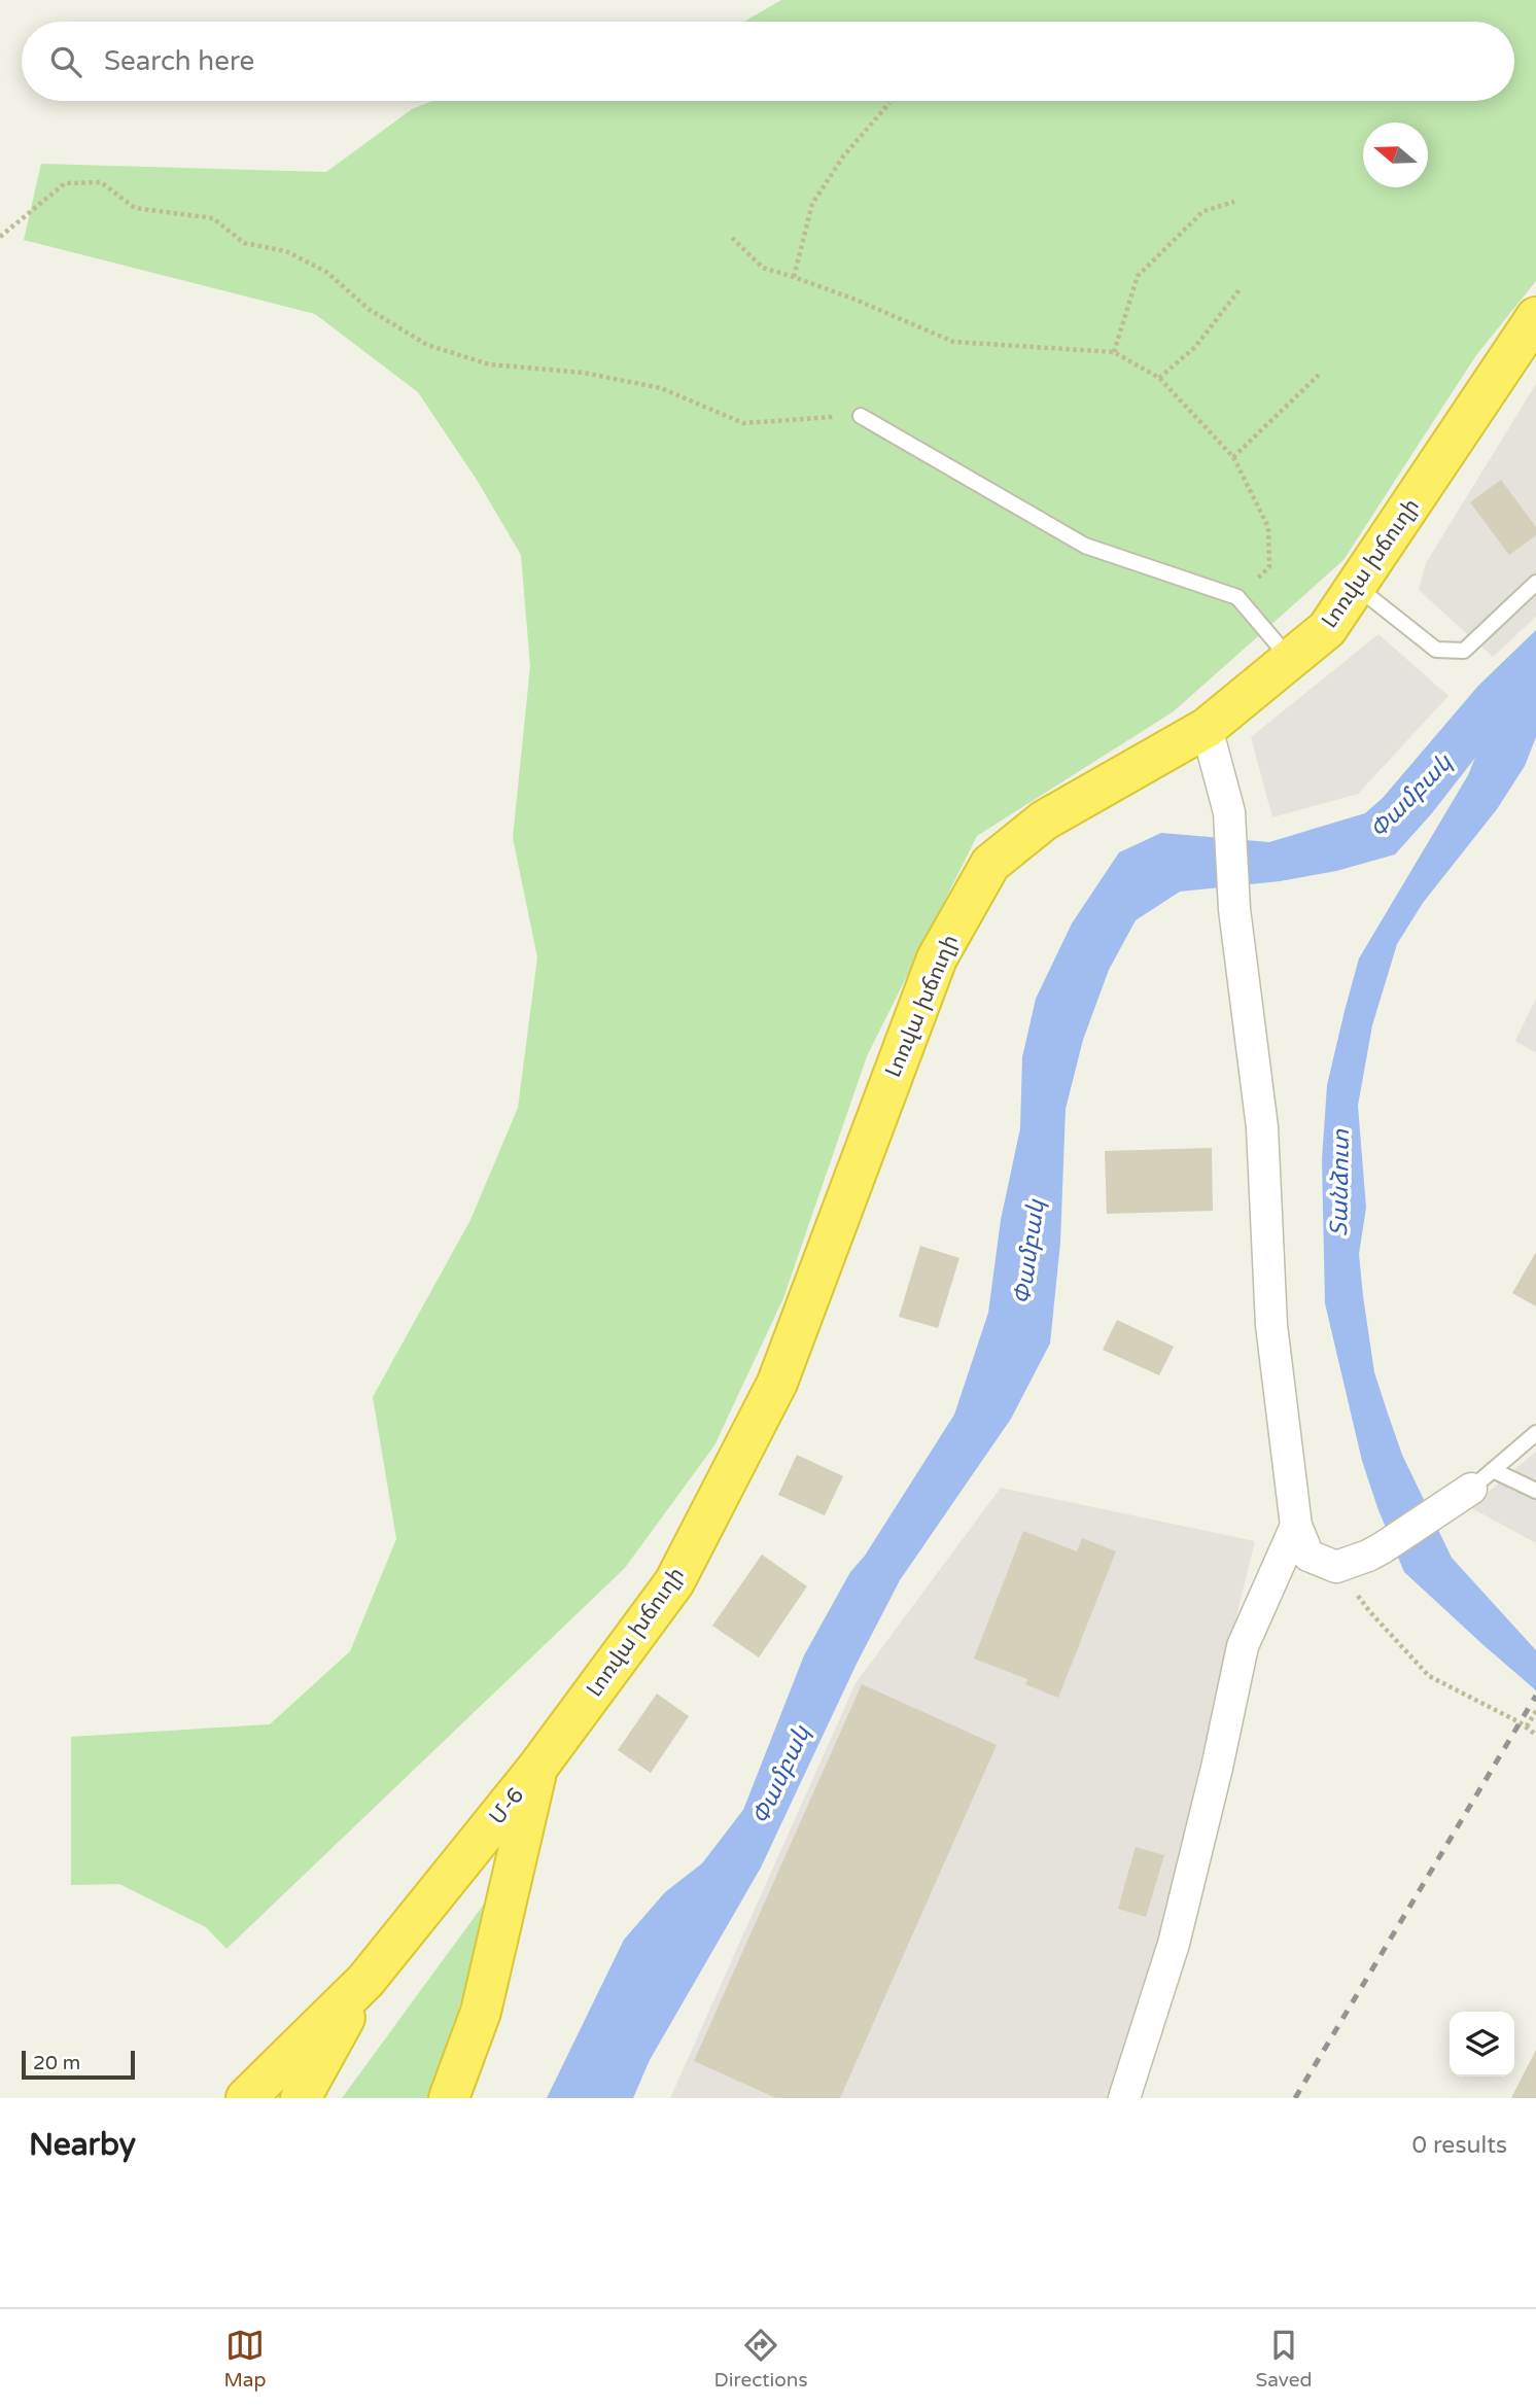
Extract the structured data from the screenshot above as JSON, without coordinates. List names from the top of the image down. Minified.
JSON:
{"streets":{"highway":["Լոռվա խճուղի","Մ-6"]},"crossings":[["Լոռվա խճուղի","Մ-6"]],"water":["Փամբակ","Տանձուտ"],"scale_bar":"20 m","north":"left","page":{"search":"Search here","scale":"20 m","heading":["Nearby","0 results"],"nav":["Map","Directions","Saved"]}}
